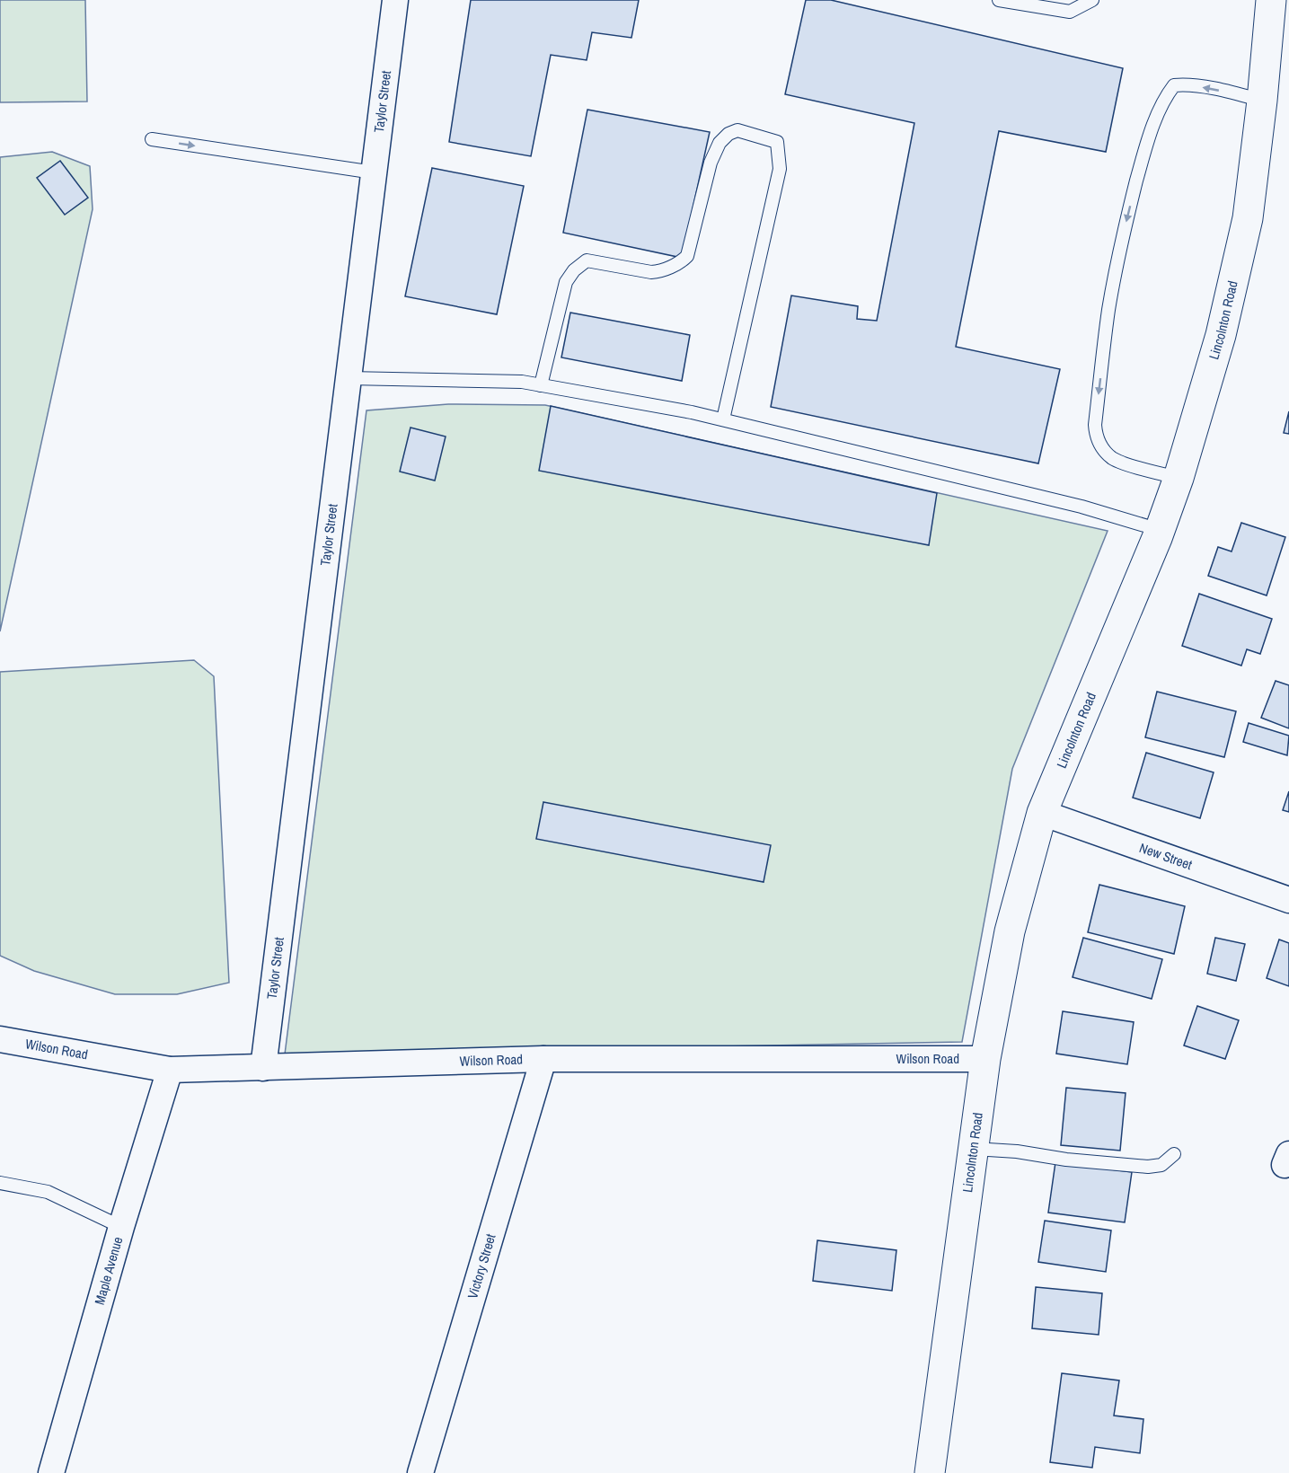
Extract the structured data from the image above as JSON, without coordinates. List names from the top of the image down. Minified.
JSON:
{"streets":{"street":["Taylor Street","Lincolnton Road","New Street","Wilson Road","Victory Street","Maple Avenue"]},"crossings":[["Taylor Street","Wilson Road"],["Lincolnton Road","New Street"],["Lincolnton Road","Wilson Road"],["Wilson Road","Victory Street"],["Wilson Road","Maple Avenue"]]}
